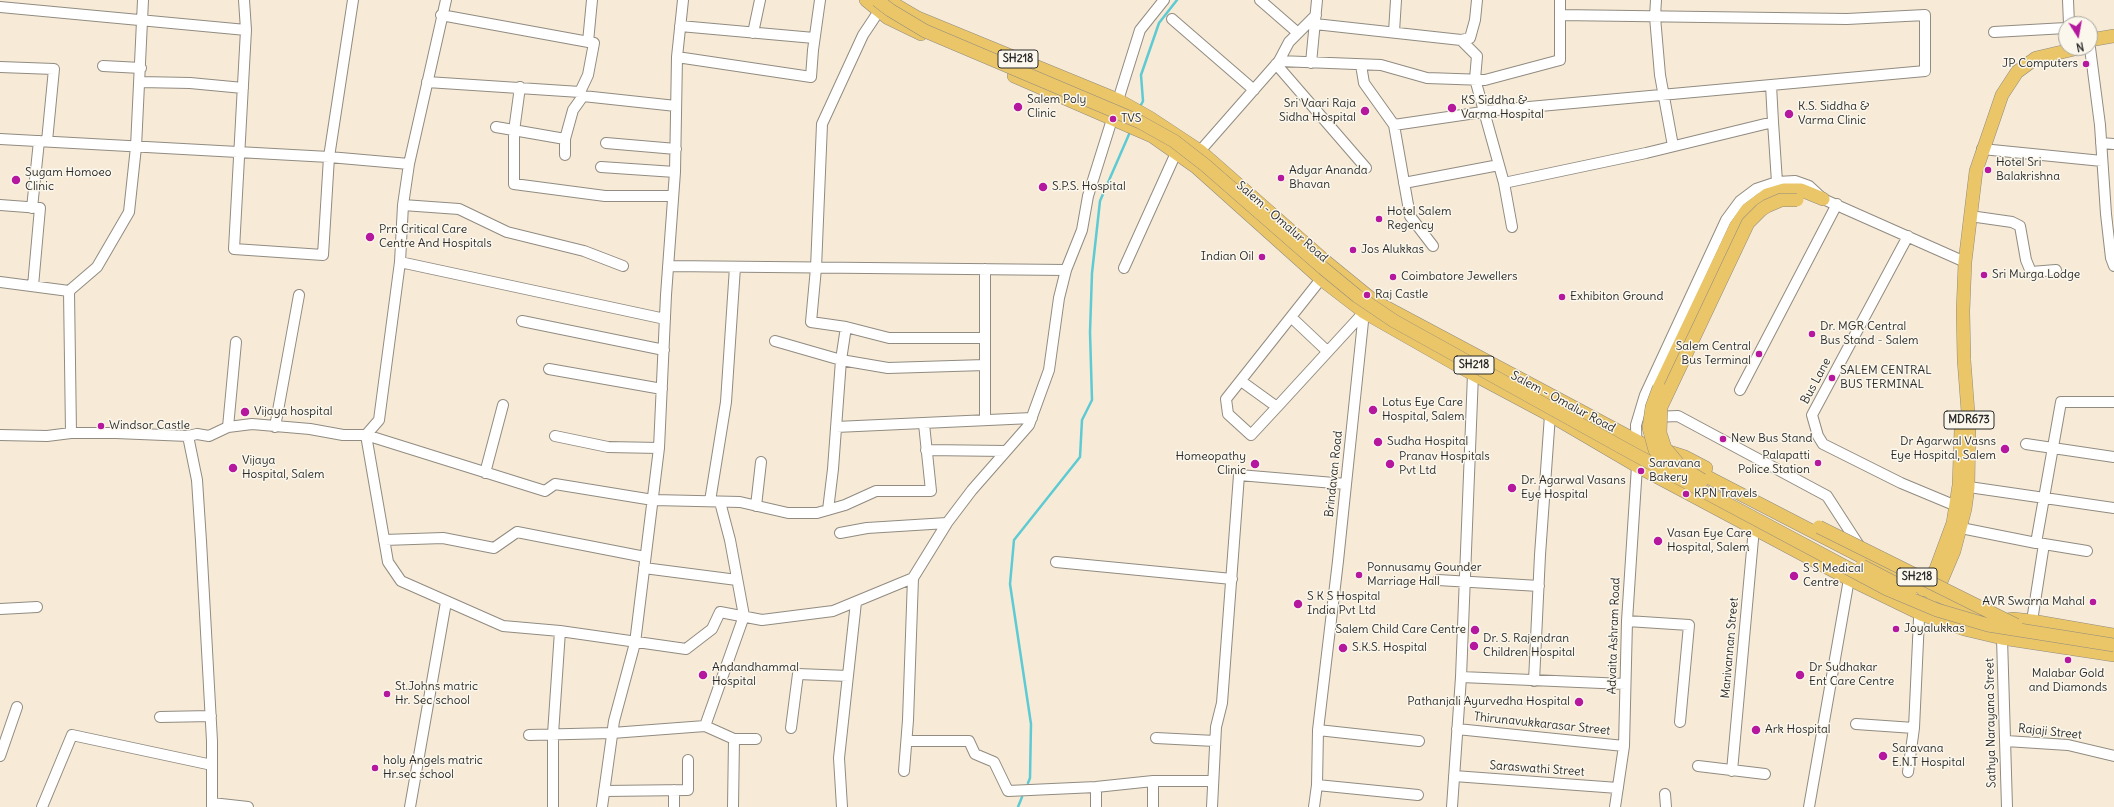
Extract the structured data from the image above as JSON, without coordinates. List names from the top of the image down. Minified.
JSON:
{"streets":{"main road":["SH218","Salem - Omalur Road","MDR673"],"street":["Bus Lane","Brindavan Road","Advaita Ashram Road","Manivannan Street","Sathya Narayana Street","Thirunavukkarasar Street","Rajaji Street","Saraswathi Street"]},"crossings":[["SH218","Salem - Omalur Road"],["SH218","Advaita Ashram Road"],["Salem - Omalur Road","Advaita Ashram Road"],["Bus Lane","MDR673"],["Advaita Ashram Road","Thirunavukkarasar Street"],["Advaita Ashram Road","Saraswathi Street"],["Sathya Narayana Street","Rajaji Street"]],"places":["JP Computers","Salem Poly Clinic","KS Siddha & Varma Hospital","Sri Vaari Raja Sidha Hospital","K.S. Siddha & Varma Clinic","TVS","Hotel Sri Balakrishna","Adyar Ananda Bhavan","Sugam Homoeo Clinic","S.P.S. Hospital","Hotel Salem Regency","Prn Critical Care Centre And Hospitals","Jos Alukkas","Indian Oil","Sri Murga Lodge","Coimbatore Jewellers","Raj Castle","Exhibiton Ground","Dr. MGR Central Bus Stand - Salem","Salem Central Bus Terminal","SALEM CENTRAL BUS TERMINAL","Lotus Eye Care Hospital, Salem","Vijaya hospital","Windsor Castle","New Bus Stand","Sudha Hospital","Dr Agarwal Vasns Eye Hospital, Salem","Palapatti Police Station","Homeopathy Clinic","Pranav Hospitals Pvt Ltd","Vijaya Hospital, Salem","Saravana Bakery","Dr. Agarwal Vasans Eye Hospital","KPN Travels","Vasan Eye Care Hospital, Salem","Ponnusamy Gounder Marriage Hall","S S Medical Centre","AVR Swarna Mahal","S K S Hospital India Pvt Ltd","Joyalukkas","Salem Child Care Centre","Dr. S. Rajendran Children Hospital","S.K.S. Hospital","Malabar Gold and Diamonds","Andandhammal Hospital","Dr Sudhakar Ent Care Centre","St.Johns matric Hr. Sec school","Pathanjali Ayurvedha Hospital","Ark Hospital","Saravana E.N.T Hospital","holy Angels matric Hr.sec school"],"north":"bottom"}
